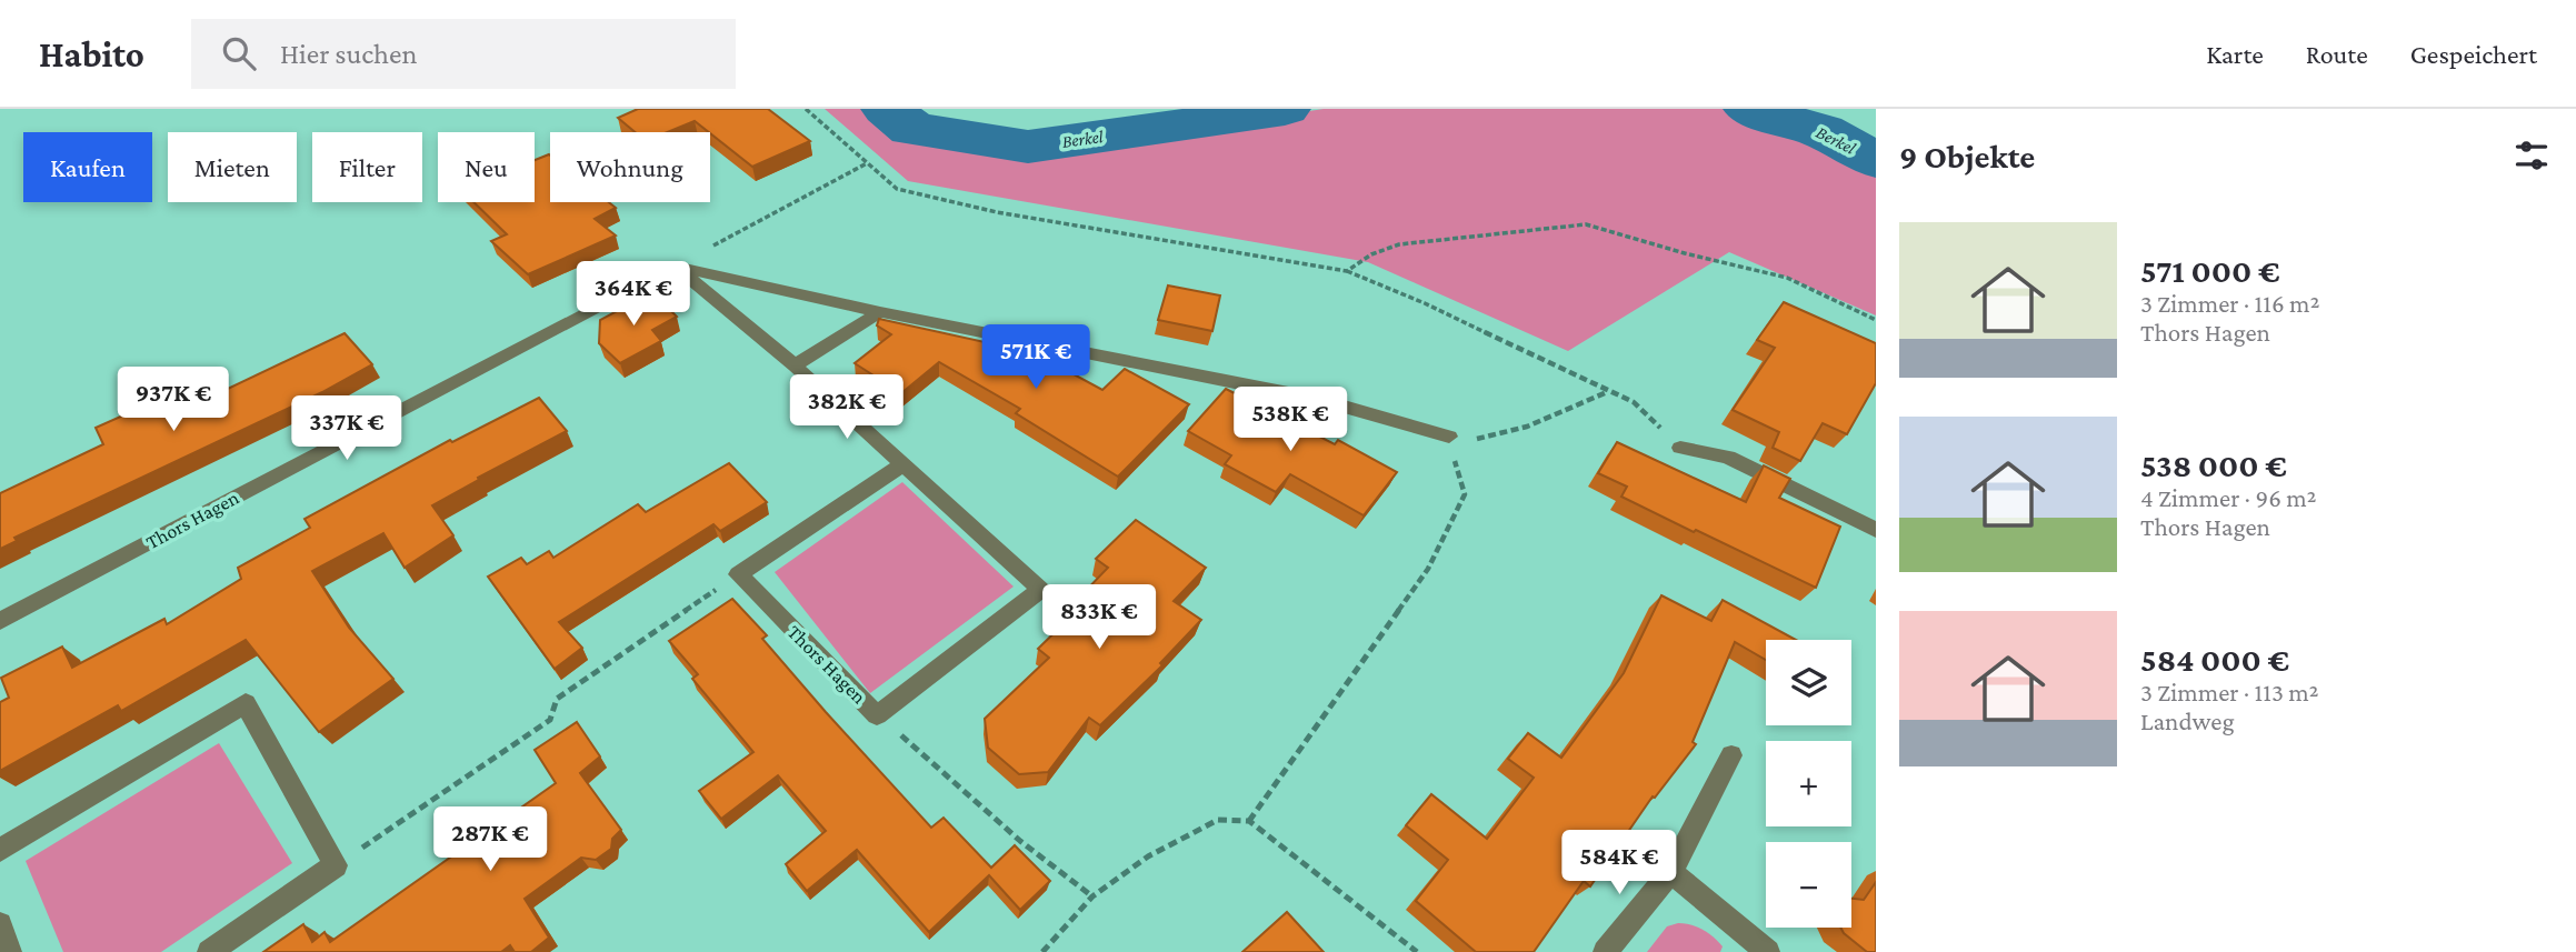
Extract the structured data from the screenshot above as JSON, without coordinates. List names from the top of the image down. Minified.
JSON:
{"streets":{"street":["Thors Hagen"]},"water":["Berkel"],"page":{"header":"Habito","search":"Hier suchen","nav":["Karte","Route","Gespeichert"],"heading":"9 Objekte","chip":["Kaufen","Mieten","Filter","Neu","Wohnung"],"list":[{"name":"571 000 €","note":"3 Zimmer · 116 m² · Thors Hagen"},{"name":"538 000 €","note":"4 Zimmer · 96 m² · Thors Hagen"},{"name":"584 000 €","note":"3 Zimmer · 113 m² · Landweg"}],"price":["364K €","571K €","937K €","382K €","538K €","337K €","833K €","287K €","584K €"],"map_buttons":["+","−"]}}
